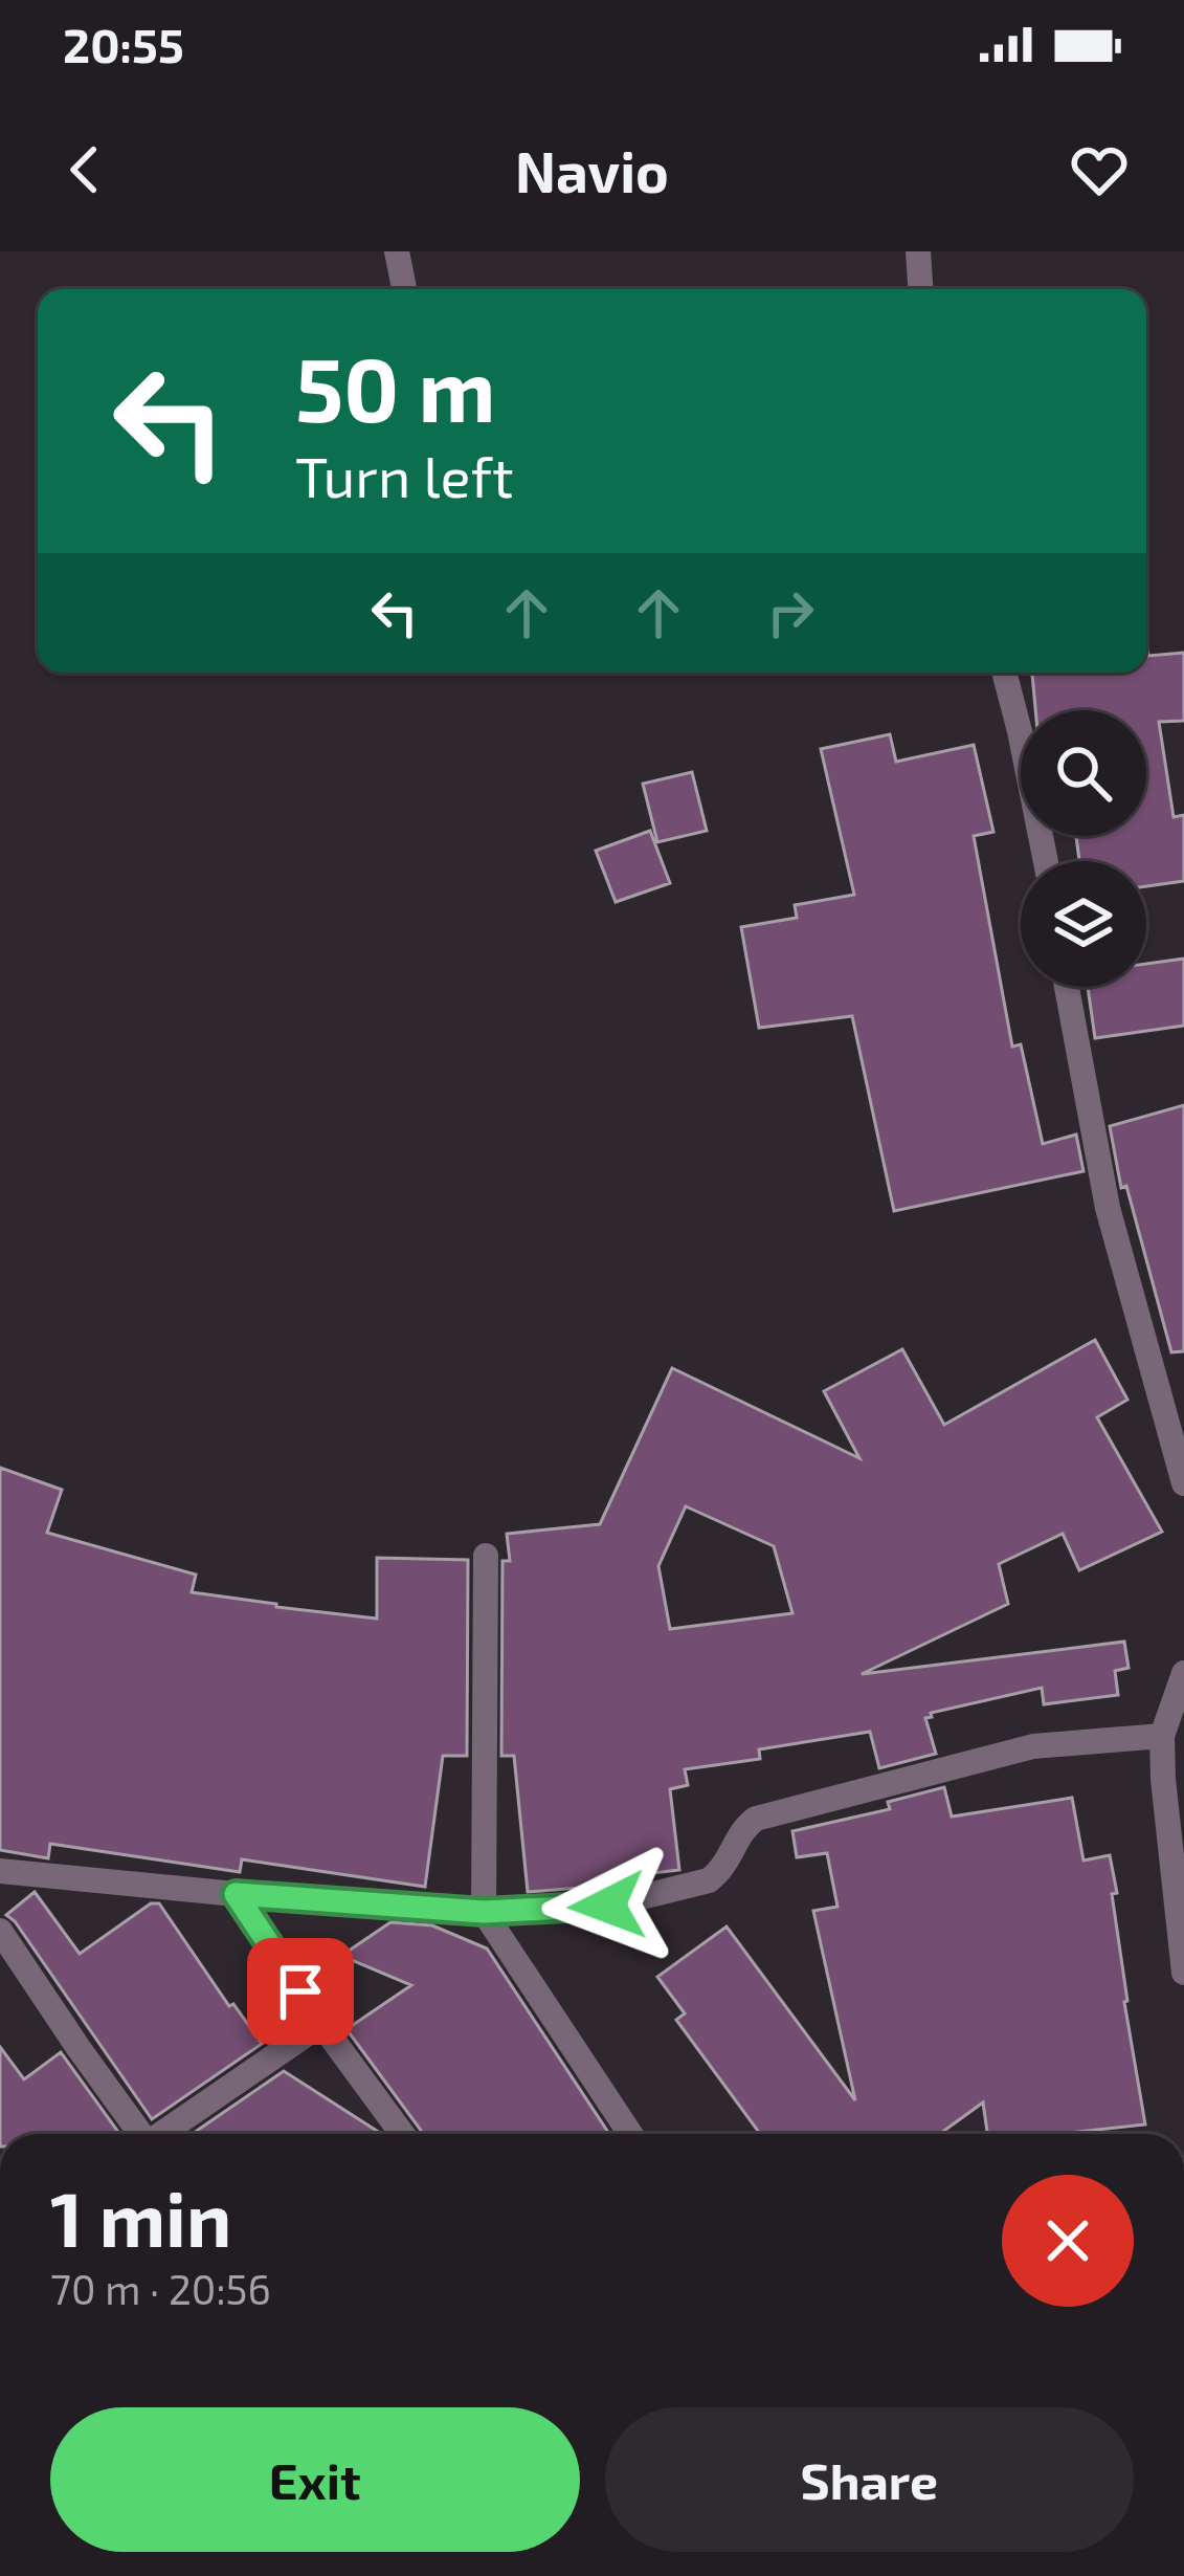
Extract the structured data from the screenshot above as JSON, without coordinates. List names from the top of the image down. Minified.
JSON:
{"page":{"status":"20:55","header":"Navio","turn":["50 m","Turn left"],"heading":["1 min","70 m · 20:56"],"buttons":["Exit","Share"]}}
